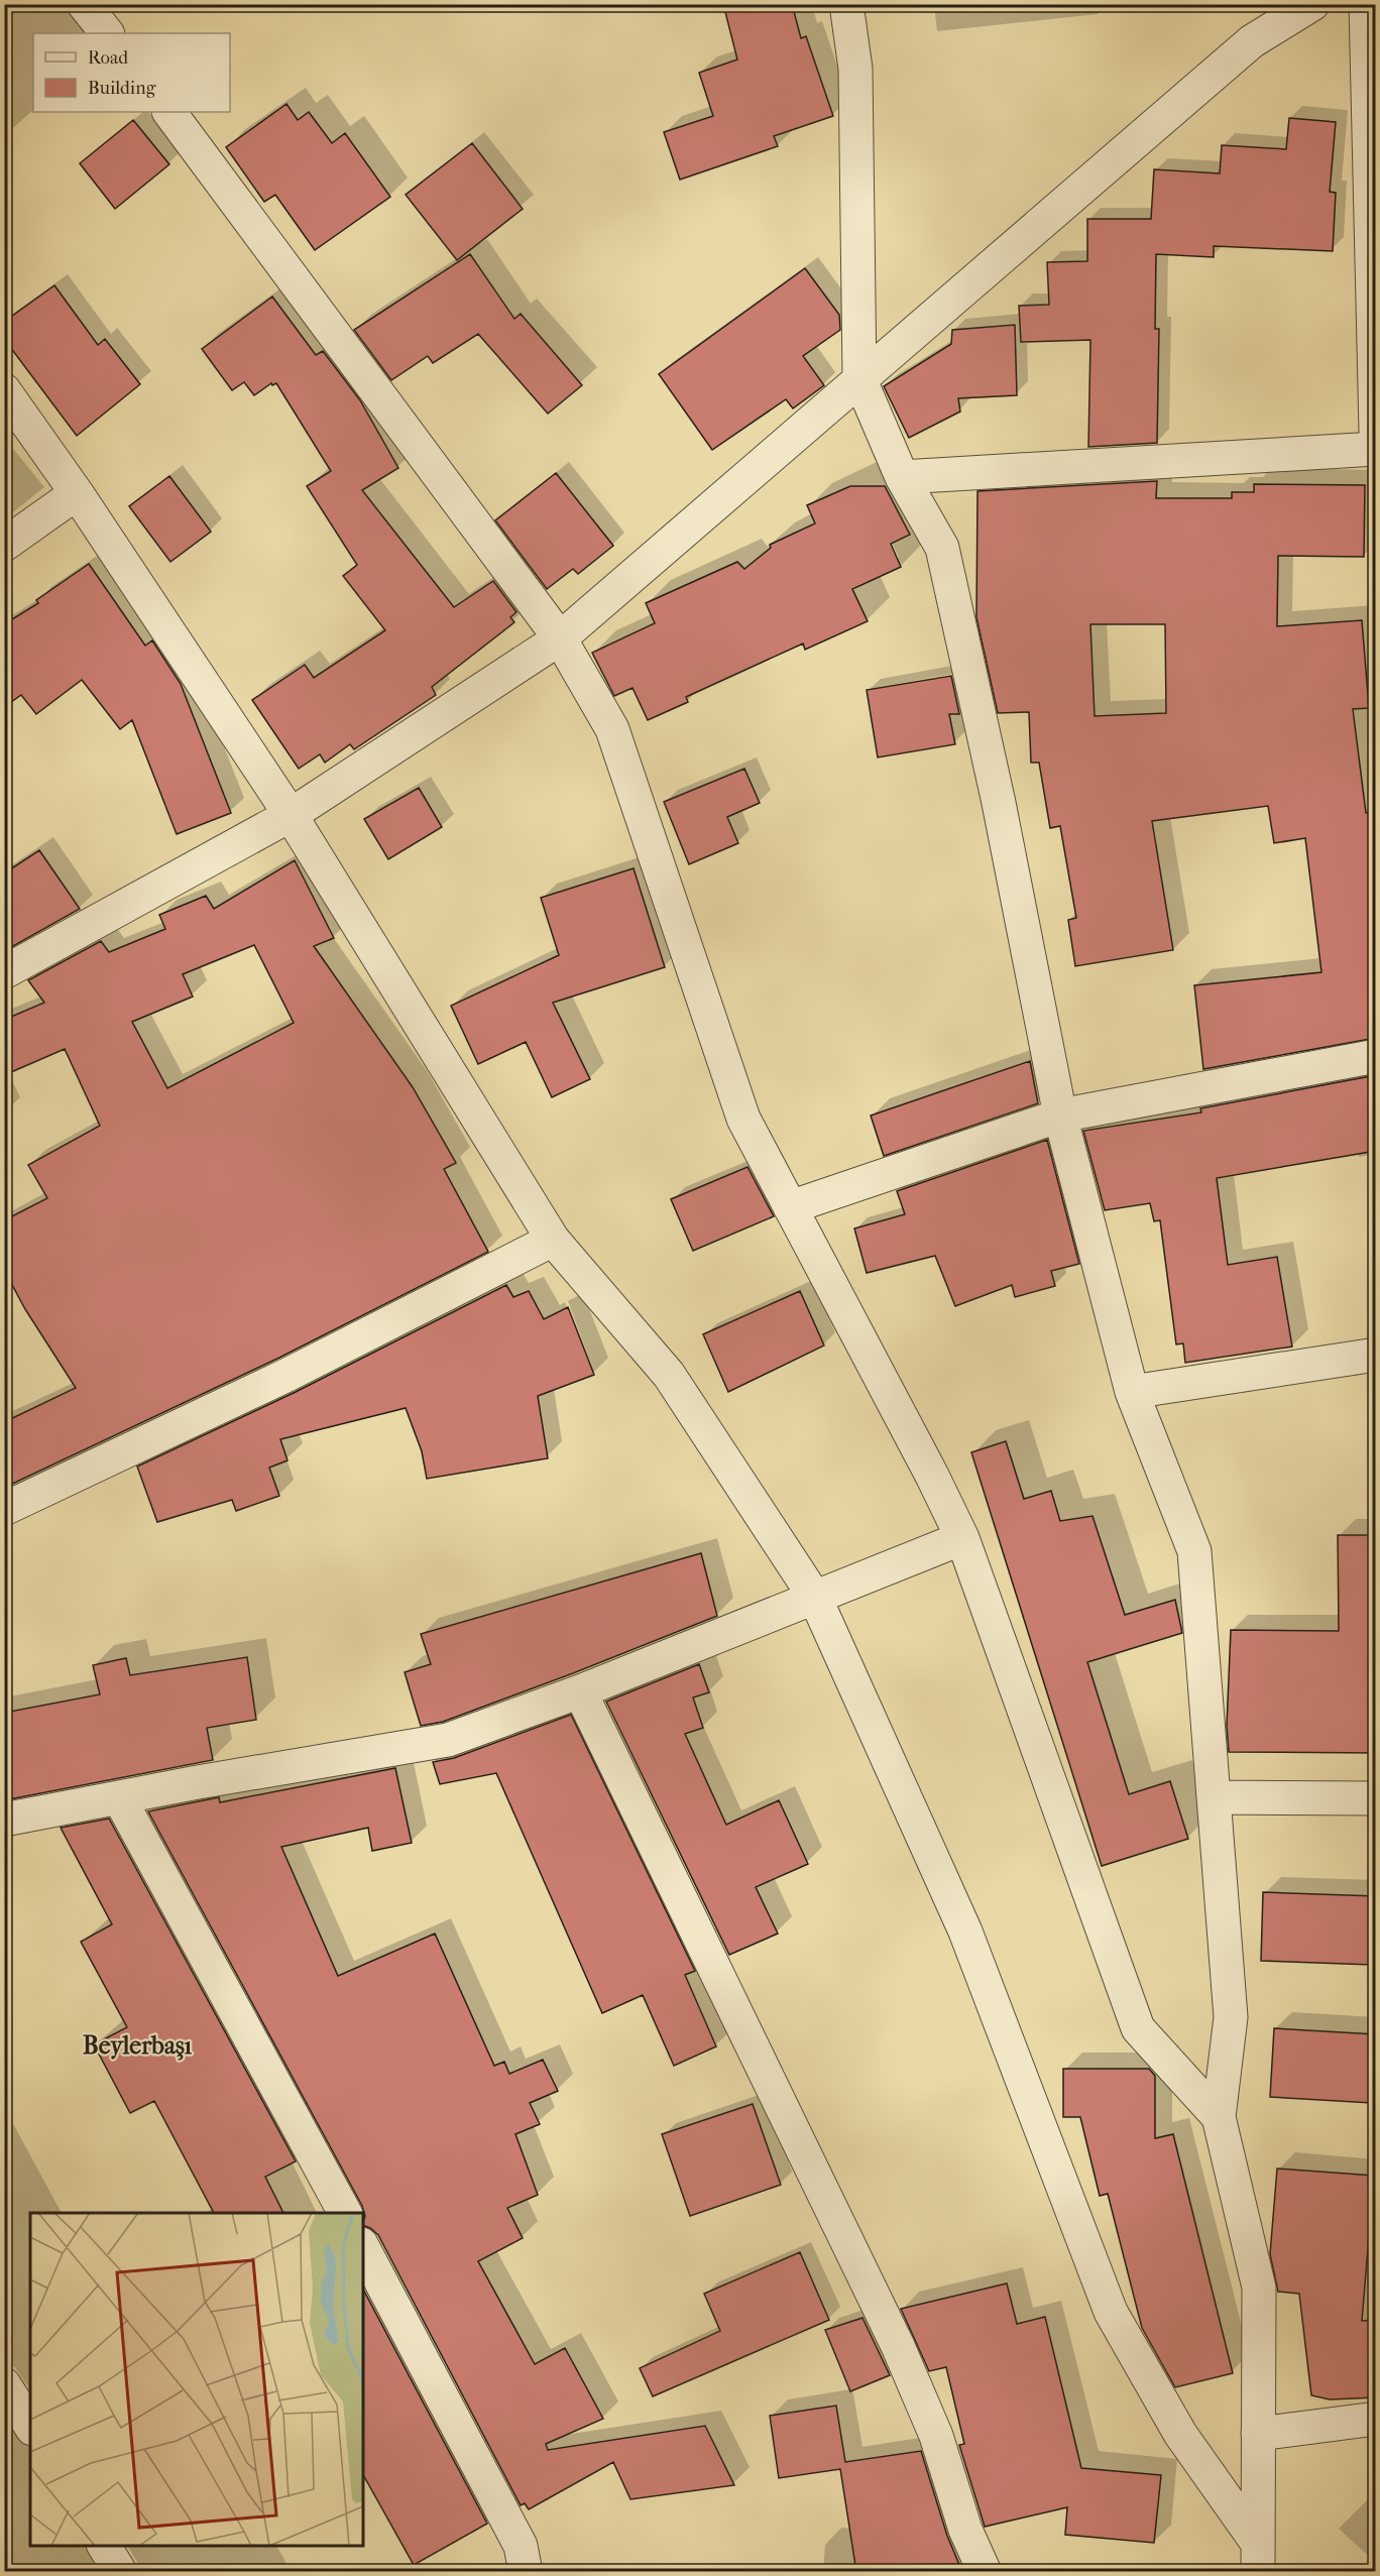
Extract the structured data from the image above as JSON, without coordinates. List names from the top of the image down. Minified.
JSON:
{"districts":["Beylerbaşı"],"legend":["Road","Building"]}
